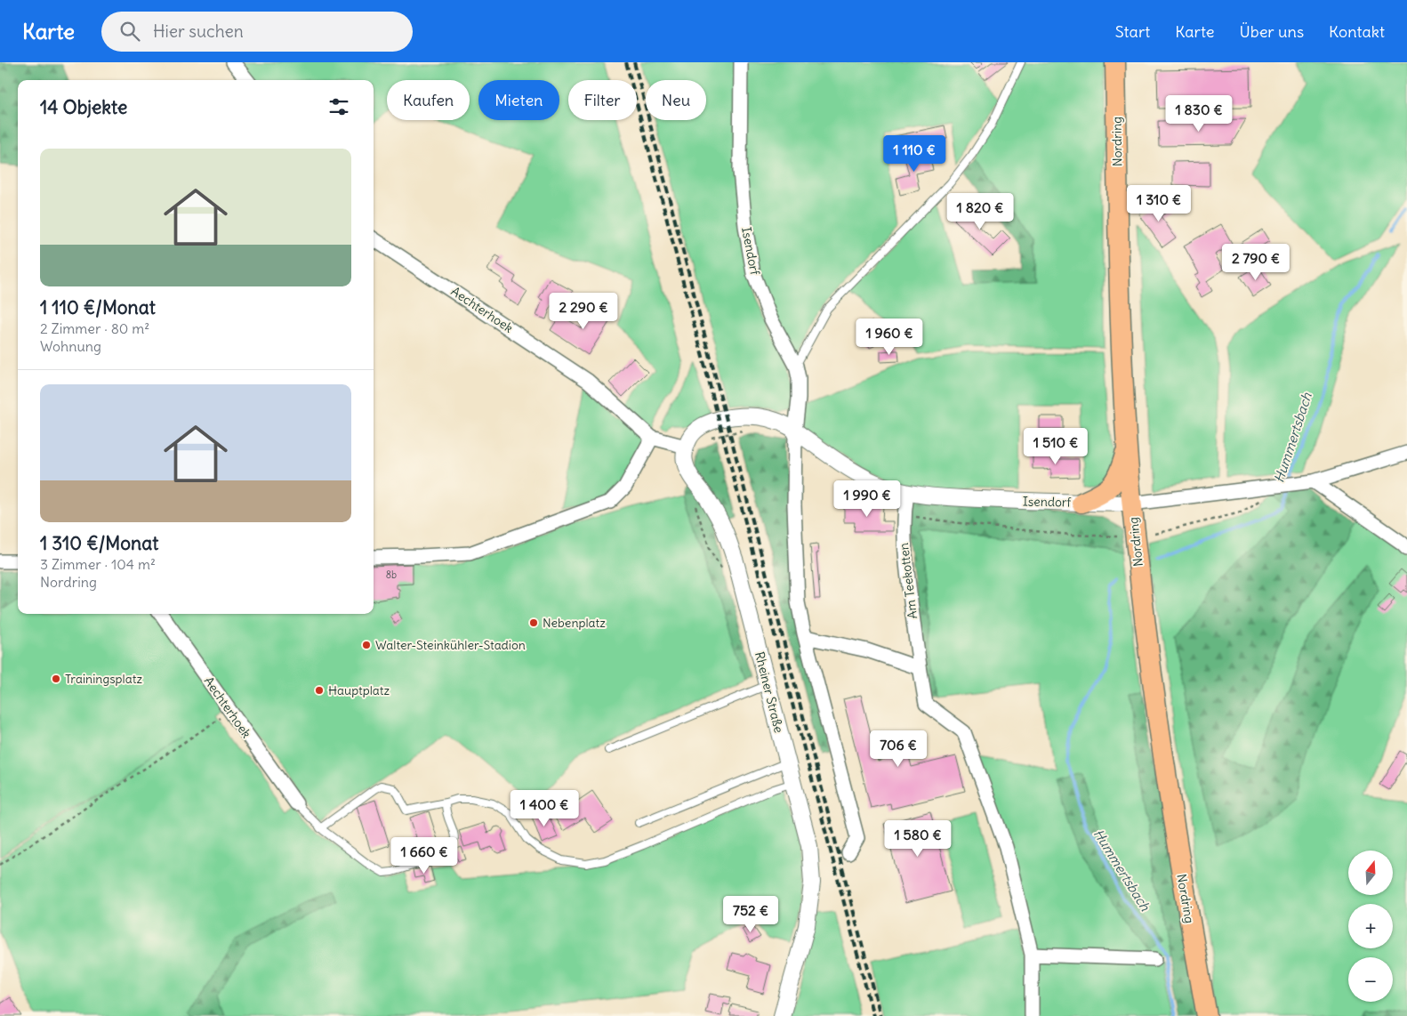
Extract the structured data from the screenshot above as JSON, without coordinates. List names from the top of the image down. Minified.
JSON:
{"streets":{"main road":["Nordring"],"street":["Isendorf","Aechterhoek","Am Teekotten","Rheiner Straße"]},"crossings":[["Nordring","Isendorf"],["Isendorf","Aechterhoek"],["Isendorf","Am Teekotten"],["Isendorf","Rheiner Straße"],["Aechterhoek","Rheiner Straße"]],"water":["Hummertsbach"],"places":["Nebenplatz","Walter-Steinkühler-Stadion","Trainingsplatz","Hauptplatz"],"house_numbers":["8b"],"north":"top","page":{"header":"Karte","search":"Hier suchen","nav":["Start","Karte","Über uns","Kontakt"],"chip":["Kaufen","Mieten","Filter","Neu"],"heading":"14 Objekte","price":["1 830 €","1 110 €","1 310 €","1 820 €","2 790 €","2 290 €","1 960 €","1 510 €","1 990 €","706 €","1 400 €","1 580 €","1 660 €","752 €"],"list":[{"name":"1 110 €/Monat","note":"2 Zimmer · 80 m² · Wohnung"},{"name":"1 310 €/Monat","note":"3 Zimmer · 104 m² · Nordring"}],"map_buttons":["+","−"]}}
